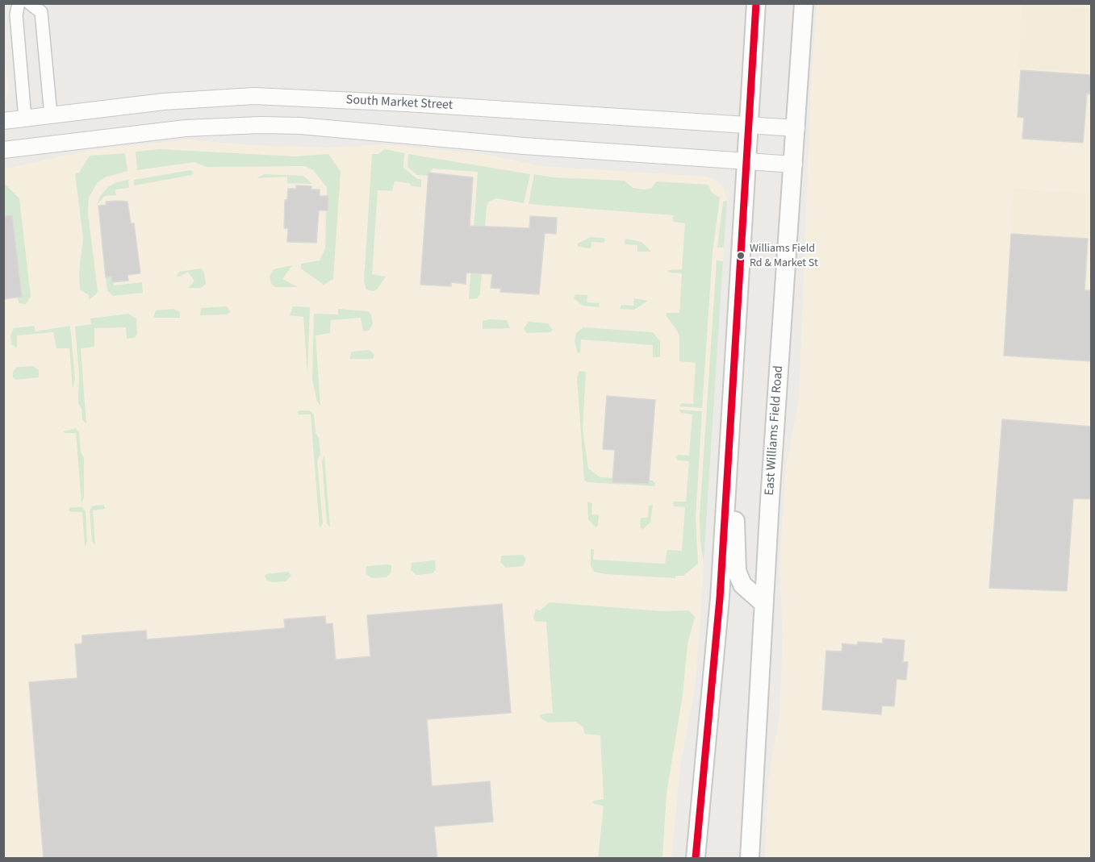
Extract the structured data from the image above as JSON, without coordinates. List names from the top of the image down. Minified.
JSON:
{"streets":{"main road":["East Williams Field Road"],"street":["South Market Street"]},"crossings":[["South Market Street","East Williams Field Road"]],"places":["Williams Field Rd & Market St"]}
